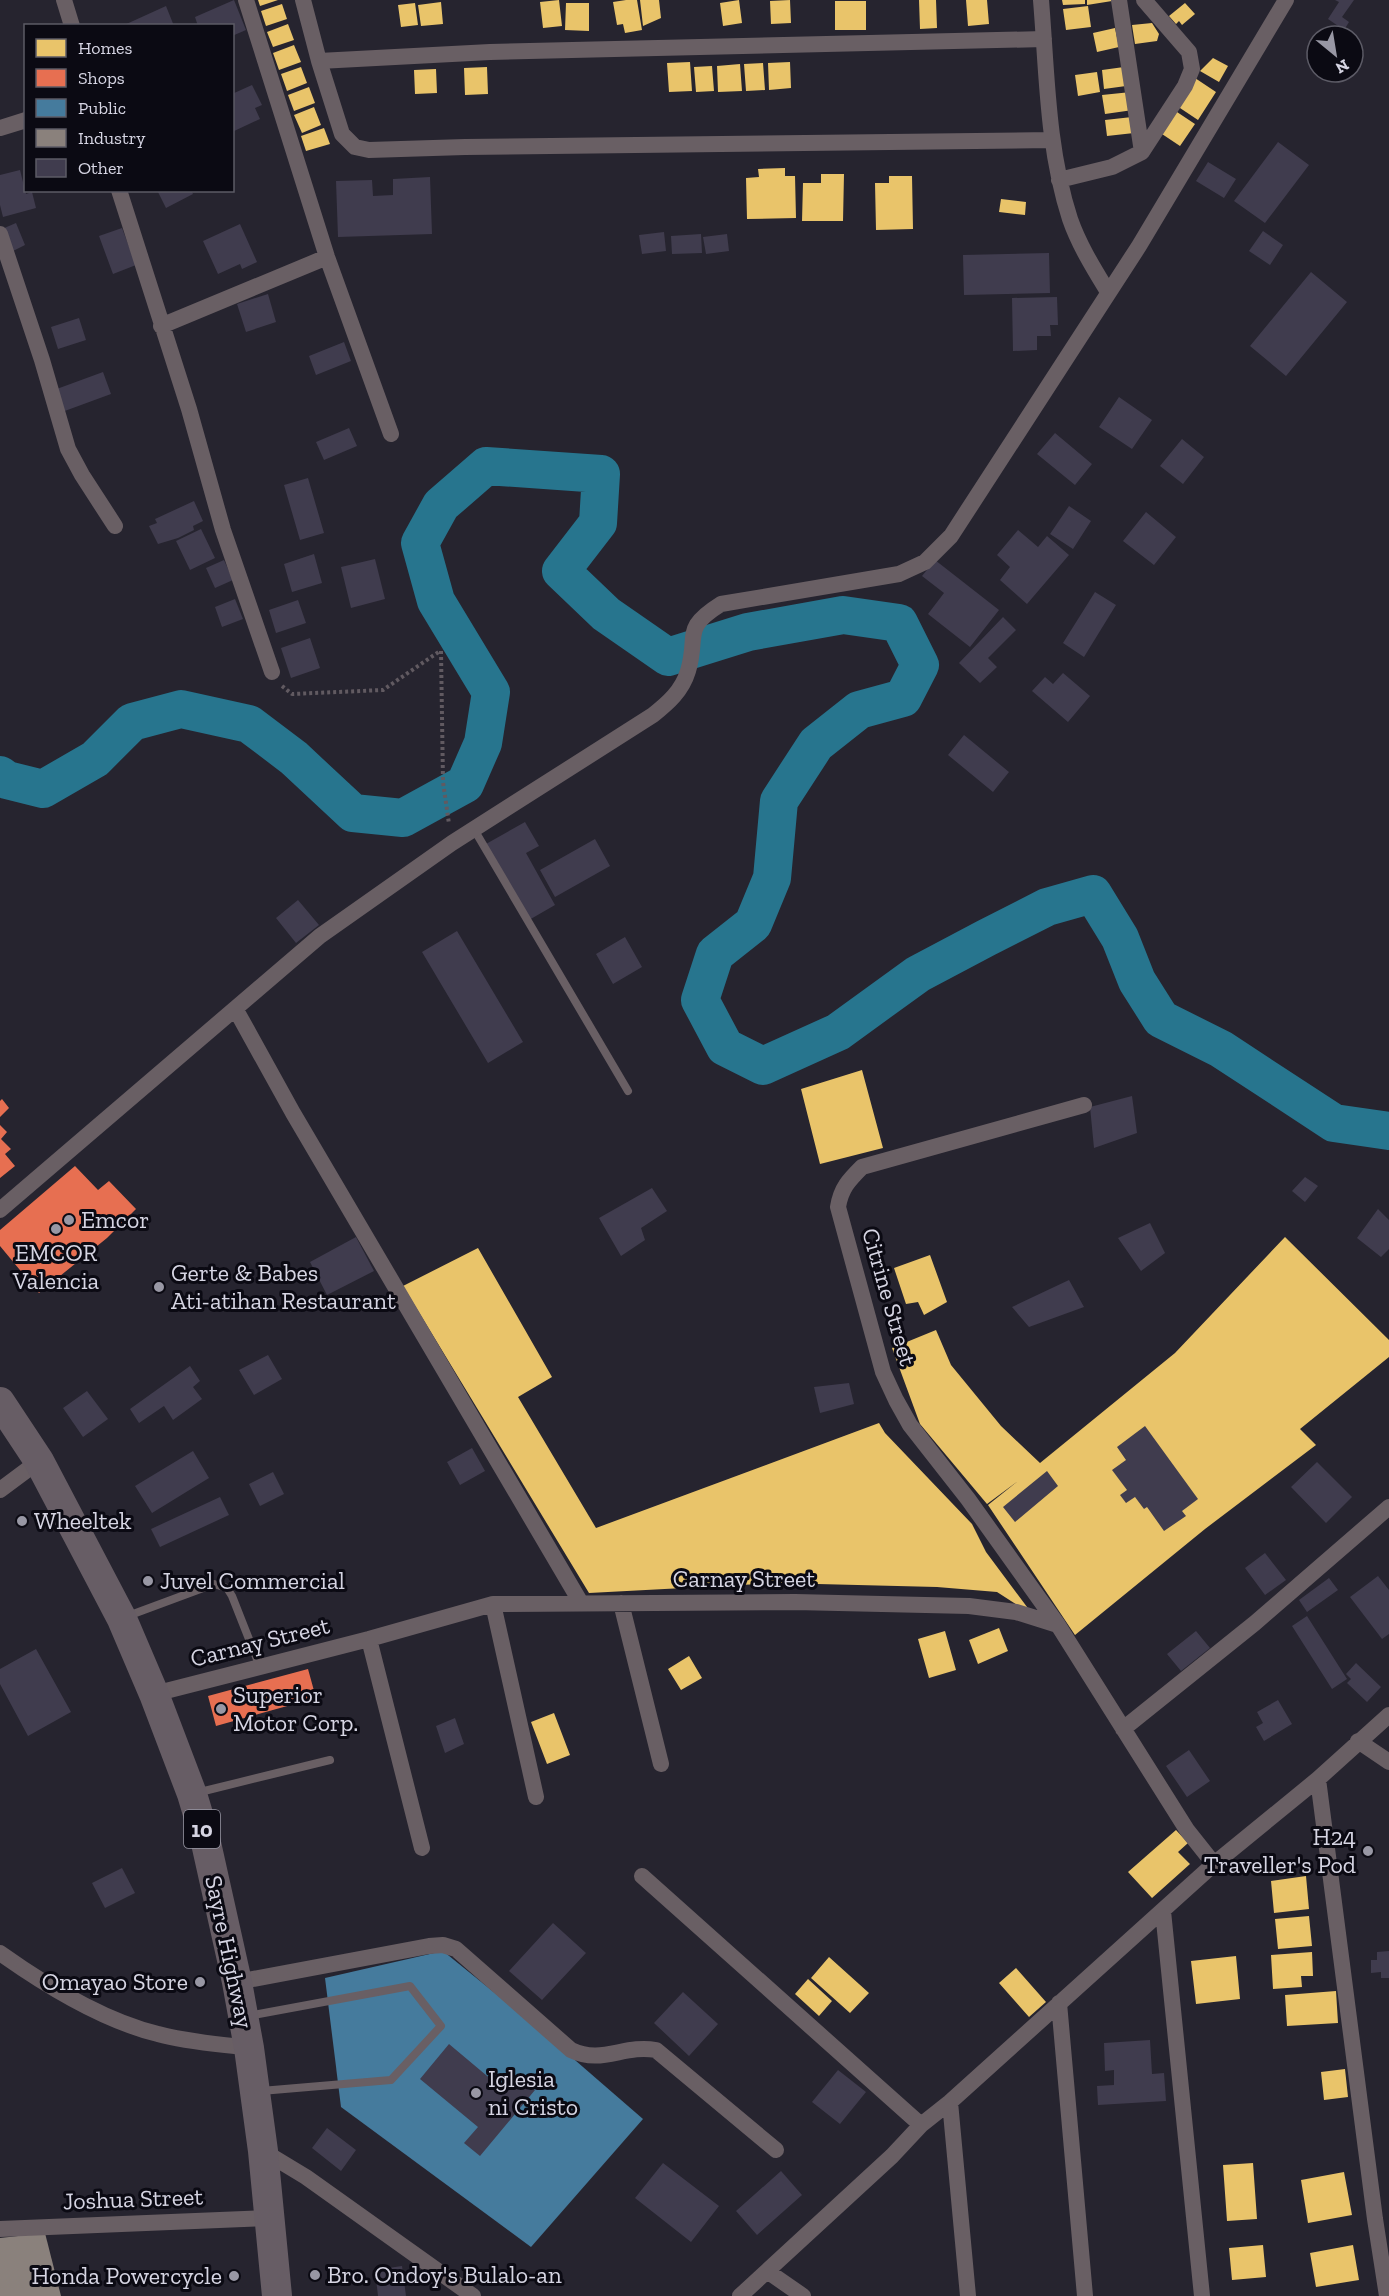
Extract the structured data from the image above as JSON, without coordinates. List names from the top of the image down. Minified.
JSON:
{"streets":{"highway":["10","Sayre Highway"],"street":["Citrine Street","Carnay Street","Joshua Street"]},"crossings":[["Citrine Street","Carnay Street"],["Carnay Street","Sayre Highway"],["Sayre Highway","Joshua Street"]],"places":["Emcor","EMCOR Valencia","Gerte & Babes Ati-atihan Restaurant","Wheeltek","Juvel Commercial","Superior Motor Corp.","H24 Traveller's Pod","Omayao Store","Iglesia ni Cristo","Bro. Ondoy's Bulalo-an","Honda Powercycle"],"legend":["Homes","Shops","Public","Industry","Other"],"north":"bottom right"}
